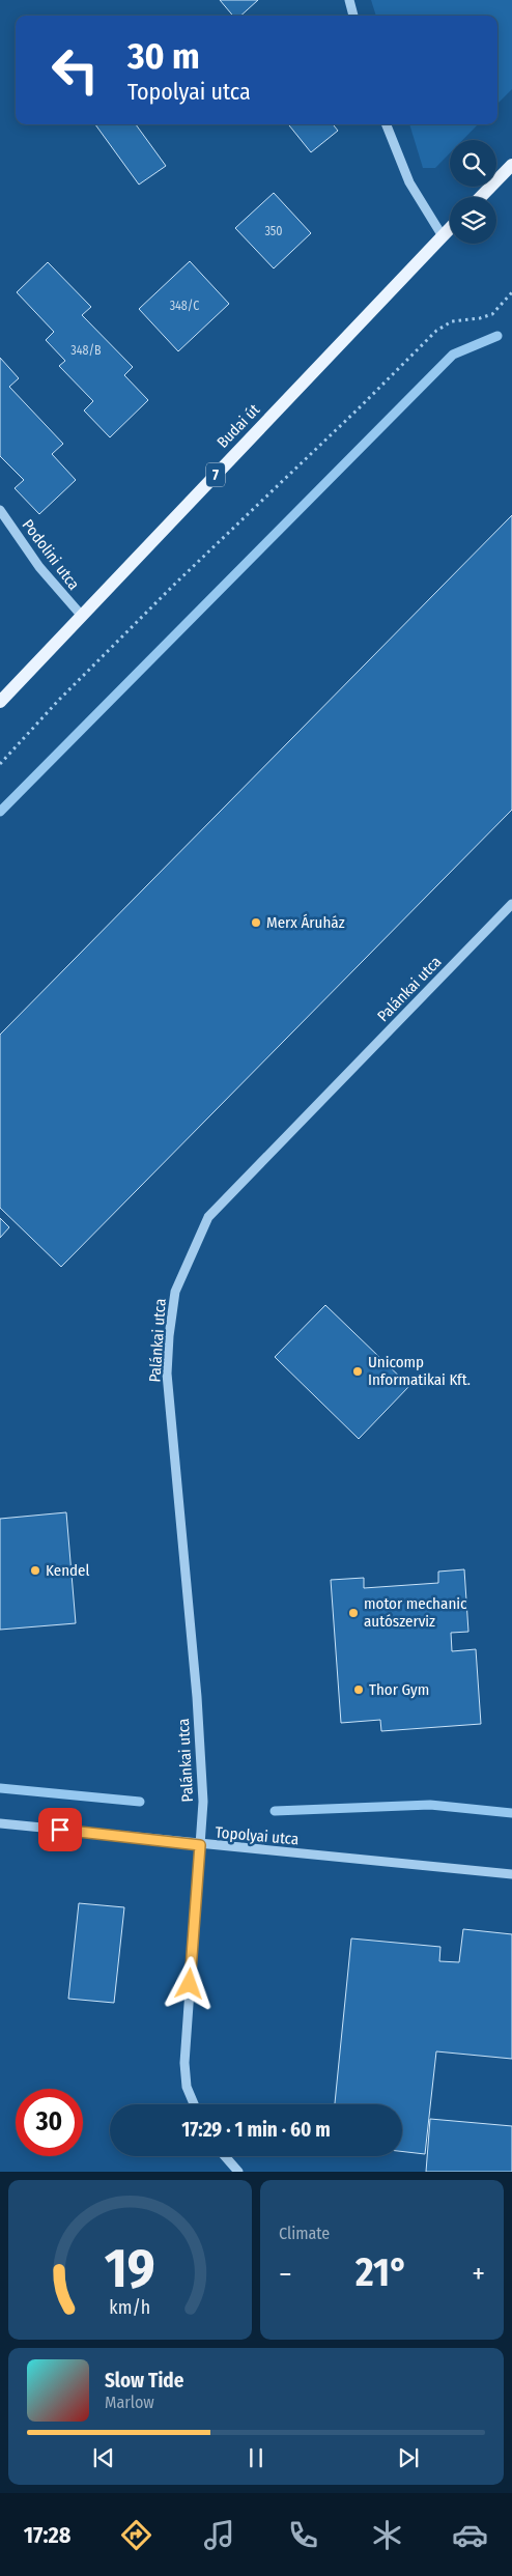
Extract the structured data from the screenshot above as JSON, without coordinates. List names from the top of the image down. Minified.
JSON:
{"streets":{"main road":["Budai út","7"],"street":["Podolini utca","Palánkai utca","Topolyai utca"]},"crossings":[["Budai út","Podolini utca"],["Palánkai utca","Topolyai utca"]],"places":["Merx Áruház","Unicomp Informatikai Kft.","Kendel","motor mechanic autószerviz","Thor Gym"],"house_numbers":["350","348/C","348/B"],"page":{"turn":["30 m","Topolyai utca"],"limit":"30","trip":"17:29 · 1 min · 60 m","tile":"Climate","heat":["−","21°","+"],"song":["Slow Tide","Marlow"],"tabs":"17:28","gauge":["19","km/h"]}}
